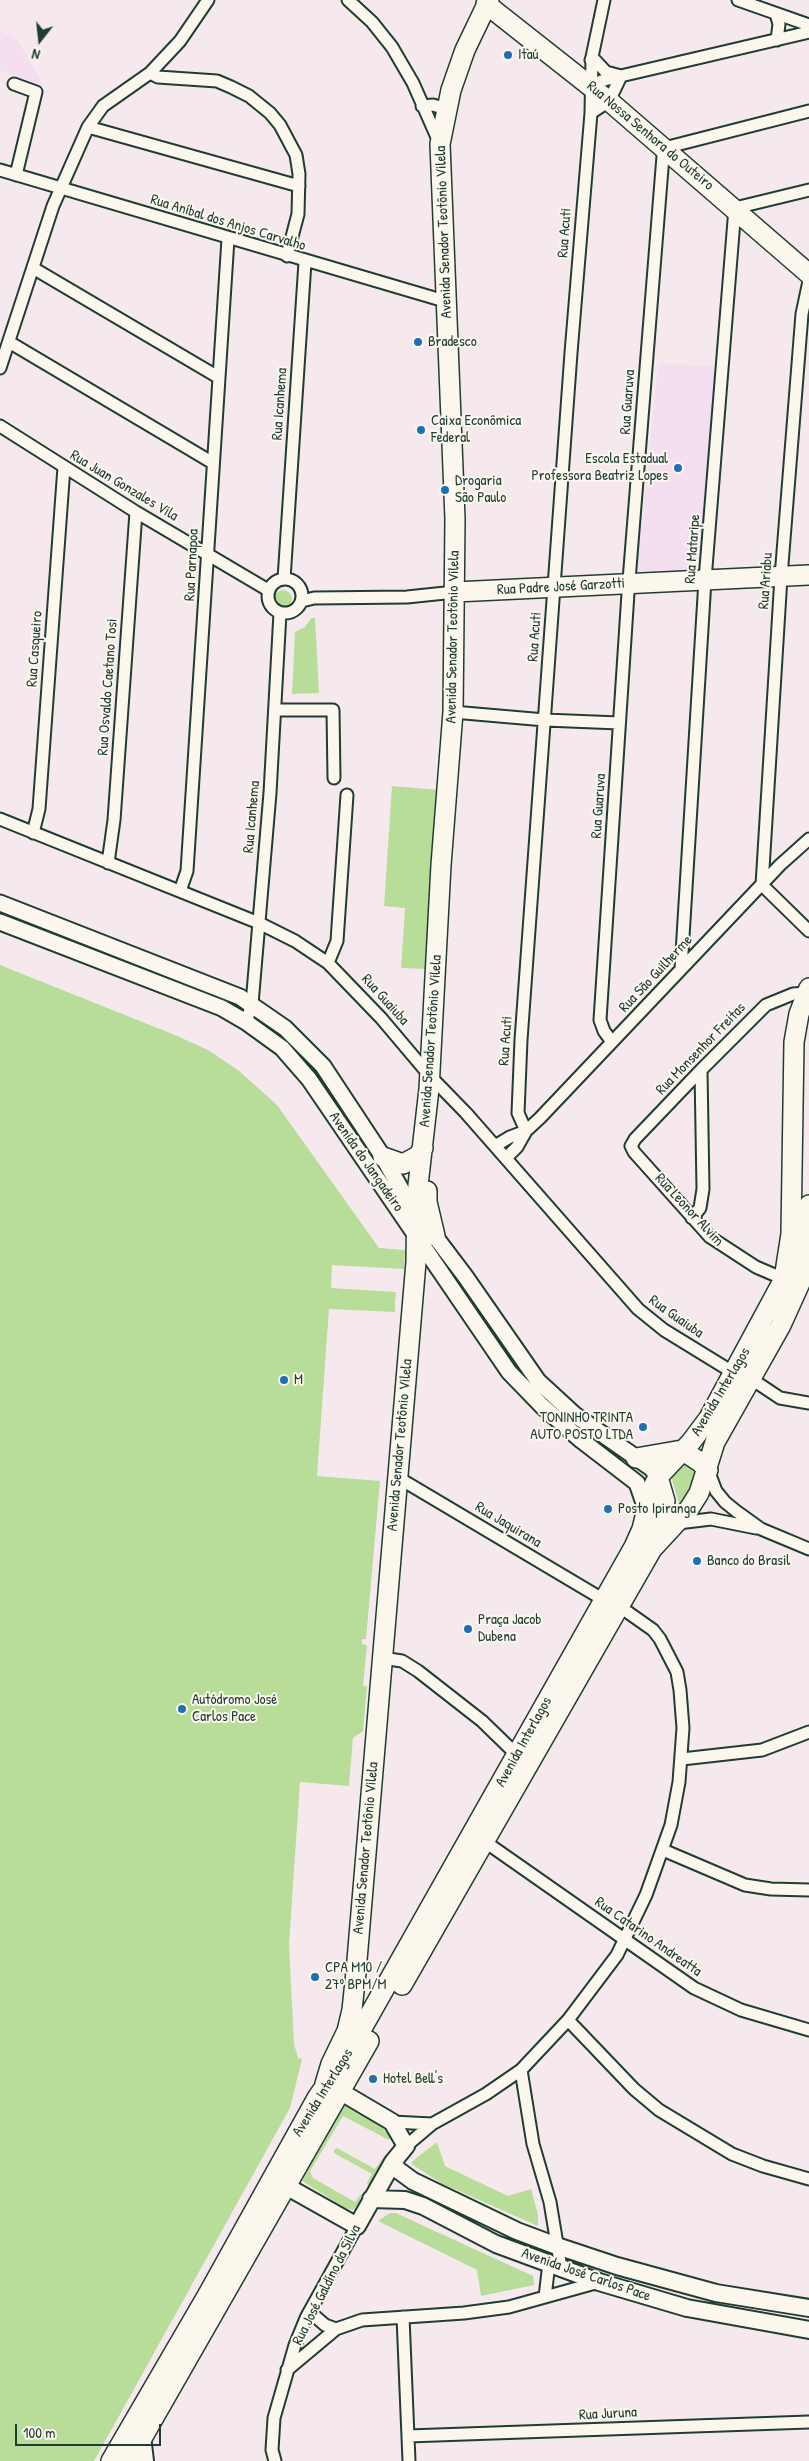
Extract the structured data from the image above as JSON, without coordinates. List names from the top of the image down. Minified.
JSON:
{"streets":{"main road":["Rua Nossa Senhora do Outeiro","Avenida Senador Teotônio Vilela","Rua Padre José Garzotti","Avenida Interlagos","Avenida José Carlos Pace","Rua José Galdíno da Silva"],"street":["Rua Aníbal dos Anjos Carvalho","Rua Acuti","Rua Guaruva","Rua Icanhema","Rua Juan Gonzales Vila","Rua Mataripe","Rua Parnapoa","Rua Ariabu","Rua Casqueiro","Rua Osvaldo Caetano Tosi","Rua São Guilherme","Rua Guaiuba","Rua Monsenhor Freitas","Avenida do Jangadeiro","Rua Leonor Alvim","Rua Jaquirana","Rua Catarino Andreatta","Rua Juruna"]},"crossings":[["Rua Nossa Senhora do Outeiro","Avenida Senador Teotônio Vilela"],["Rua Nossa Senhora do Outeiro","Rua Acuti"],["Rua Nossa Senhora do Outeiro","Rua Guaruva"],["Rua Nossa Senhora do Outeiro","Rua Mataripe"],["Rua Aníbal dos Anjos Carvalho","Avenida Senador Teotônio Vilela"],["Rua Aníbal dos Anjos Carvalho","Rua Icanhema"],["Rua Aníbal dos Anjos Carvalho","Rua Parnapoa"],["Avenida Senador Teotônio Vilela","Rua Padre José Garzotti"],["Avenida Senador Teotônio Vilela","Rua Guaiuba"],["Avenida Senador Teotônio Vilela","Avenida do Jangadeiro"],["Avenida Senador Teotônio Vilela","Avenida Interlagos"],["Avenida Senador Teotônio Vilela","Rua Jaquirana"],["Rua Acuti","Rua Padre José Garzotti"],["Rua Acuti","Rua São Guilherme"],["Rua Guaruva","Rua Padre José Garzotti"],["Rua Guaruva","Rua São Guilherme"],["Rua Icanhema","Rua Juan Gonzales Vila"],["Rua Icanhema","Rua Padre José Garzotti"],["Rua Icanhema","Rua Guaiuba"],["Rua Icanhema","Avenida do Jangadeiro"],["Rua Juan Gonzales Vila","Rua Parnapoa"],["Rua Juan Gonzales Vila","Rua Padre José Garzotti"],["Rua Juan Gonzales Vila","Rua Casqueiro"],["Rua Juan Gonzales Vila","Rua Osvaldo Caetano Tosi"],["Rua Mataripe","Rua Padre José Garzotti"],["Rua Mataripe","Rua São Guilherme"],["Rua Parnapoa","Rua Guaiuba"],["Rua Ariabu","Rua Padre José Garzotti"],["Rua Ariabu","Rua São Guilherme"],["Rua Casqueiro","Rua Guaiuba"],["Rua Osvaldo Caetano Tosi","Rua Guaiuba"],["Rua São Guilherme","Rua Guaiuba"],["Rua Guaiuba","Avenida Interlagos"],["Rua Monsenhor Freitas","Rua Leonor Alvim"],["Rua Monsenhor Freitas","Avenida Interlagos"],["Avenida do Jangadeiro","Avenida Interlagos"],["Rua Leonor Alvim","Avenida Interlagos"],["Avenida Interlagos","Rua Jaquirana"],["Avenida Interlagos","Rua Catarino Andreatta"],["Rua Jaquirana","Rua Catarino Andreatta"],["Rua Jaquirana","Rua José Galdíno da Silva"],["Avenida José Carlos Pace","Rua José Galdíno da Silva"]],"places":["Itaú","Bradesco","Caixa Econômica Federal","Escola Estadual Professora Beatriz Lopes","Drogaria São Paulo","M","TONINHO TRINTA AUTO POSTO LTDA","Posto Ipiranga","Banco do Brasil","Praça Jacob Dubena","Autódromo José Carlos Pace","CPA M10 / 27º BPM/M","Hotel Bell's"],"scale_bar":"100 m","north":"bottom"}
